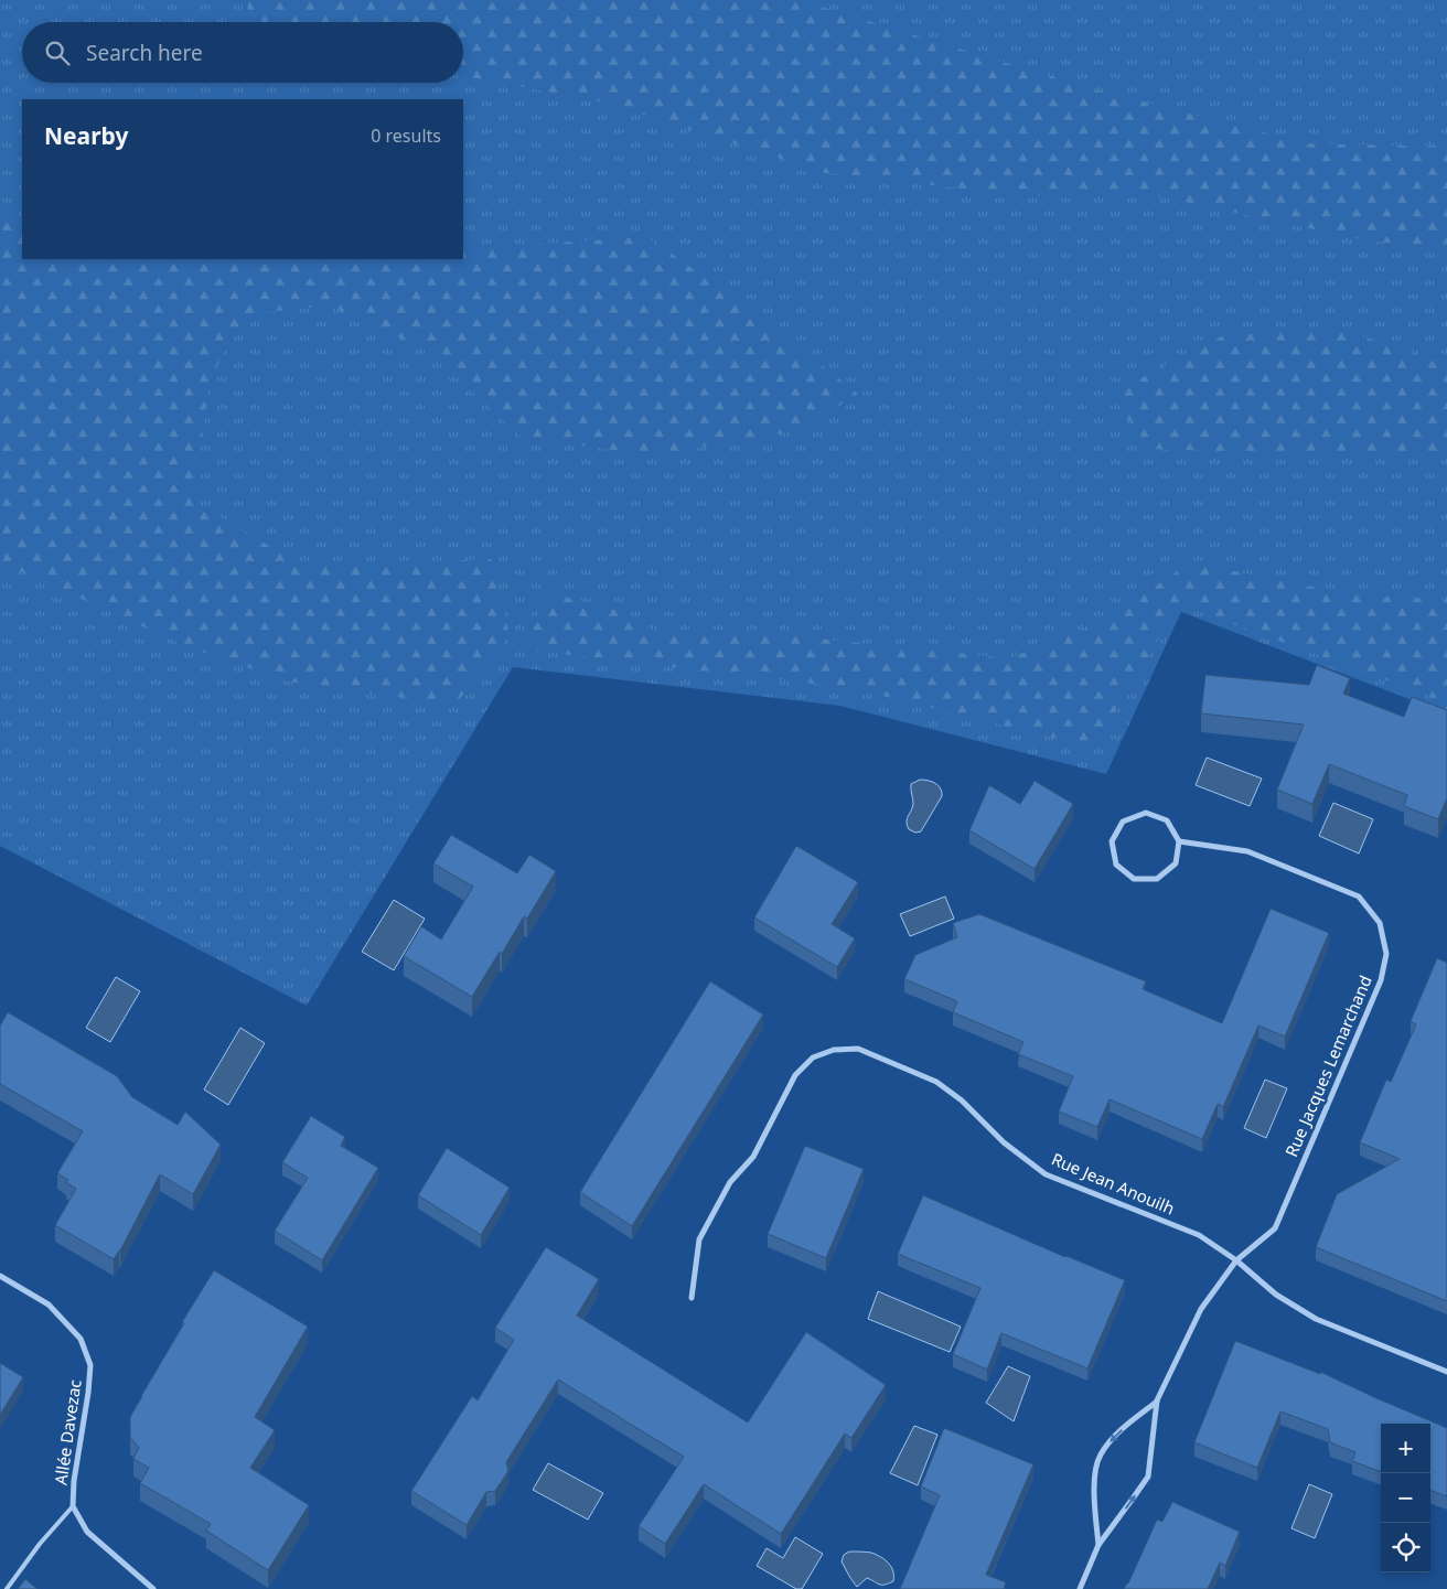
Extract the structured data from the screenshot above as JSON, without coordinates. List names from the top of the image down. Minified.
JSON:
{"streets":{"street":["Rue Jacques Lemarchand","Rue Jean Anouilh","Allée Davezac"]},"crossings":[["Rue Jacques Lemarchand","Rue Jean Anouilh"]],"page":{"search":"Search here","heading":["Nearby","0 results"],"map_buttons":["+","−"]}}
